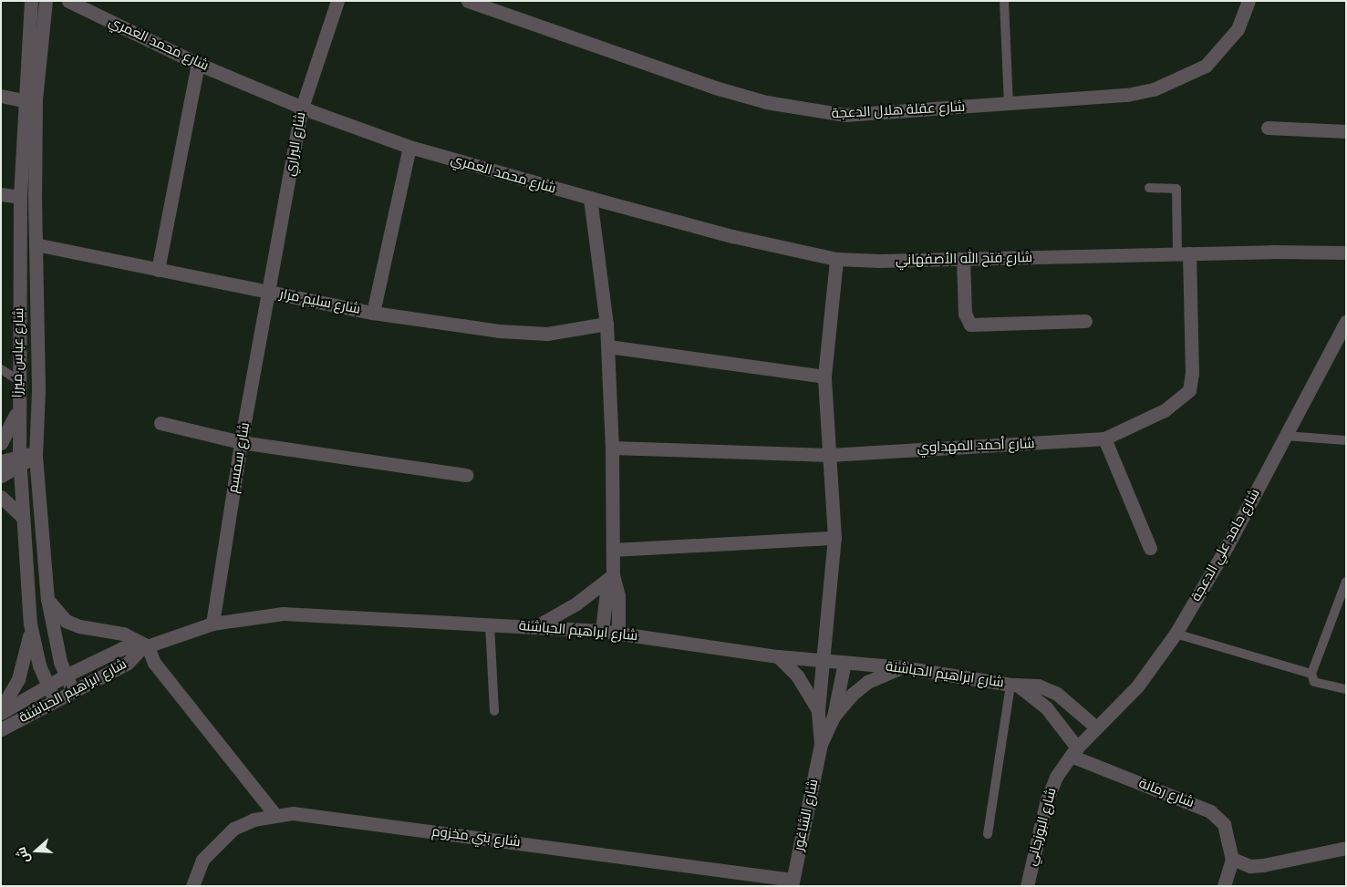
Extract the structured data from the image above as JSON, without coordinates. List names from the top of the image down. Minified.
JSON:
{"streets":{"street":["شارع محمد العمري","شارع عقلة هلال الدعجة","شارع البراري","شارع فتح الله الأصفهاني","شارع سليم مرار","شارع عباس ميرزا","شارع أحمد المهداوي","شارع سمسم","شارع حامد علي الدعجة","شارع ابراهيم الحباشنة","شارع رمانة","شارع الشاغور","شارع البوزجاني","شارع بني مخزوم"]},"crossings":[["شارع محمد العمري","شارع البراري"],["شارع محمد العمري","شارع فتح الله الأصفهاني"],["شارع البراري","شارع سليم مرار"],["شارع البراري","شارع سمسم"],["شارع فتح الله الأصفهاني","شارع أحمد المهداوي"],["شارع فتح الله الأصفهاني","شارع الشاغور"],["شارع سليم مرار","شارع عباس ميرزا"],["شارع سليم مرار","شارع سمسم"],["شارع عباس ميرزا","شارع ابراهيم الحباشنة"],["شارع أحمد المهداوي","شارع الشاغور"],["شارع سمسم","شارع ابراهيم الحباشنة"],["شارع حامد علي الدعجة","شارع ابراهيم الحباشنة"],["شارع حامد علي الدعجة","شارع رمانة"],["شارع حامد علي الدعجة","شارع البوزجاني"],["شارع ابراهيم الحباشنة","شارع رمانة"],["شارع ابراهيم الحباشنة","شارع الشاغور"],["شارع ابراهيم الحباشنة","شارع البوزجاني"],["شارع رمانة","شارع البوزجاني"],["شارع الشاغور","شارع بني مخزوم"]],"north":"left"}
